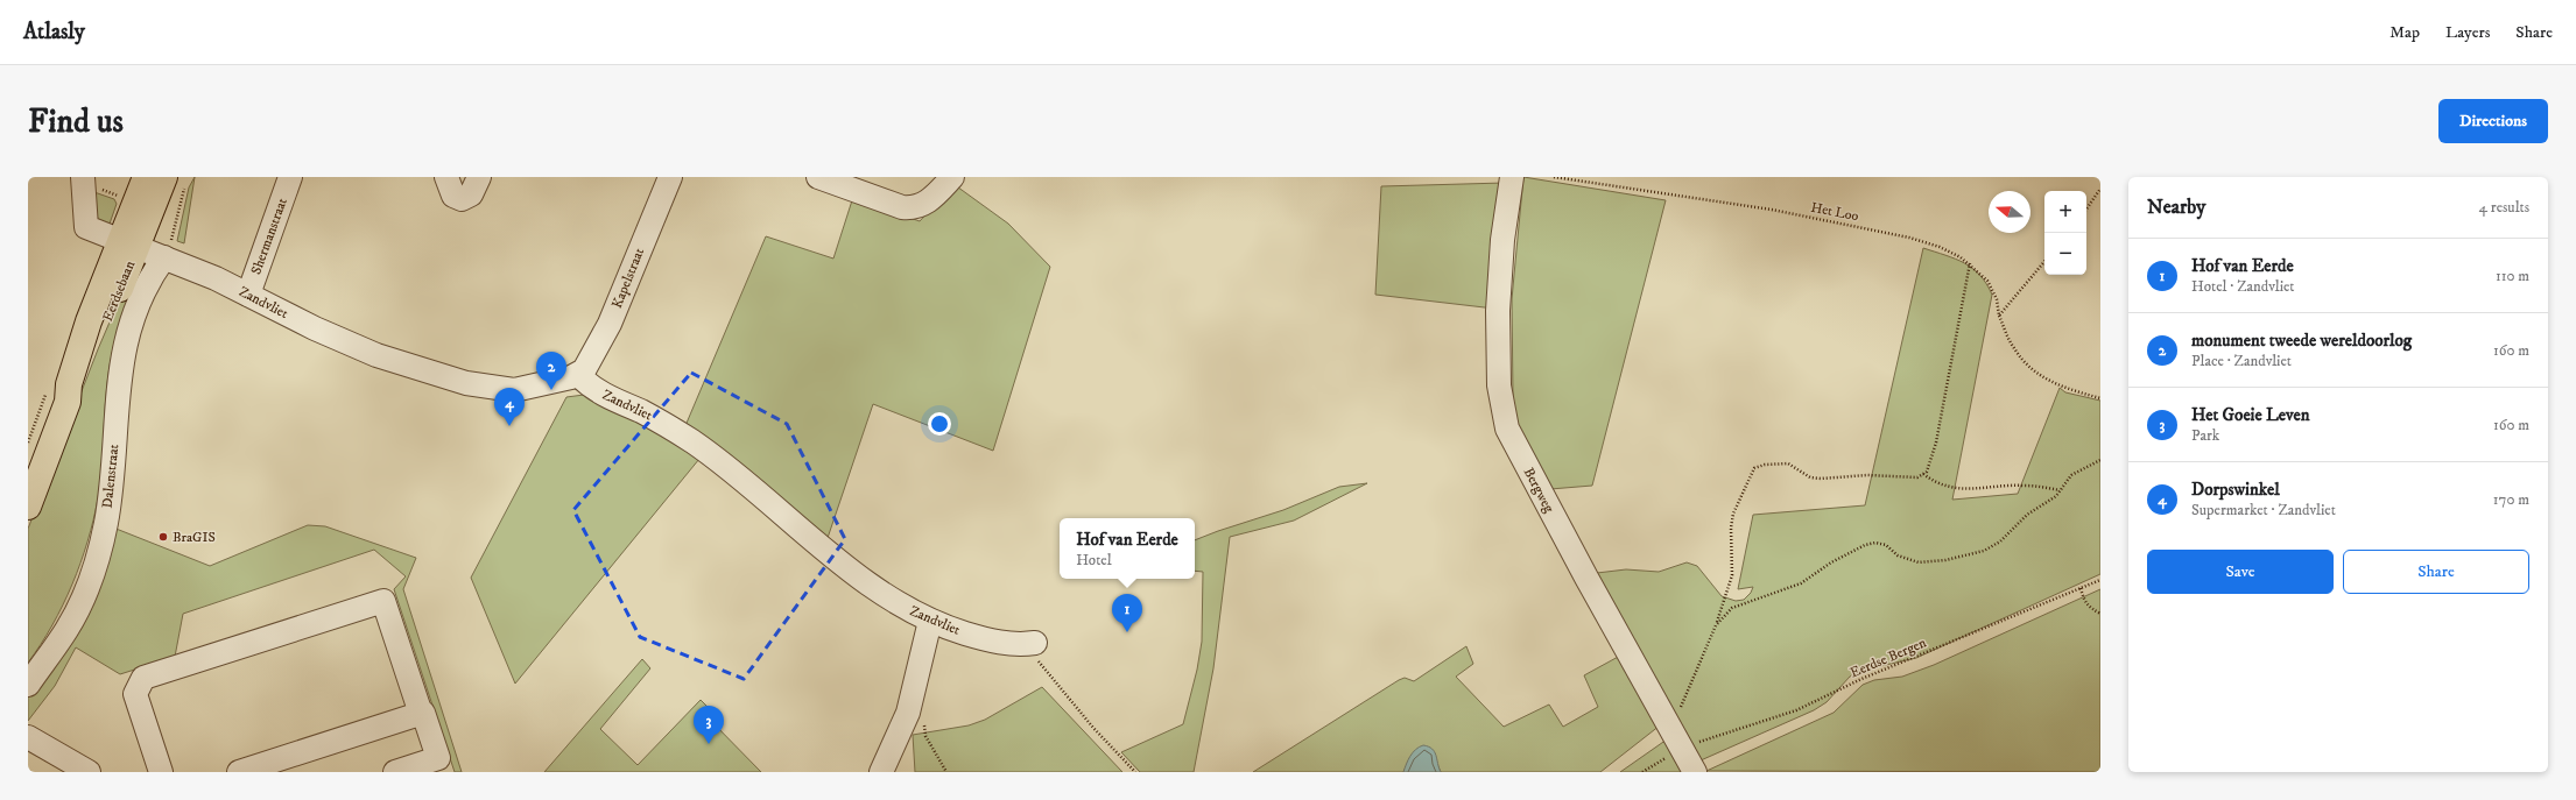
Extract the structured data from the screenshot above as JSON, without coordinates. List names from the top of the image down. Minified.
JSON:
{"streets":{"main road":["Eerdsebaan"],"street":["Shermanstraat","Kapelstraat","Zandvliet","Dalenstraat","Bergweg"],"path":["Het Loo","Eerdse Bergen"]},"crossings":[["Shermanstraat","Zandvliet"],["Kapelstraat","Zandvliet"],["Eerdsebaan","Zandvliet"],["Zandvliet","Dalenstraat"],["Bergweg","Eerdse Bergen"]],"places":["BraGIS"],"north":"left","page":{"header":"Atlasly","nav":["Map","Layers","Share"],"buttons":["Directions",["Save","Share"]],"title":"Find us","heading":["Nearby","4 results"],"map_buttons":["+","−"],"list":[{"mark":"1","name":"Hof van Eerde","note":"Hotel · Zandvliet","value":"110 m"},{"mark":"2","name":"monument tweede wereldoorlog","note":"Place · Zandvliet","value":"160 m"},{"mark":"3","name":"Het Goeie Leven","note":"Park","value":"160 m"},{"mark":"4","name":"Dorpswinkel","note":"Supermarket · Zandvliet","value":"170 m"}],"pins":["2","4","1","3"],"popup":["Hof van Eerde","Hotel"]}}
